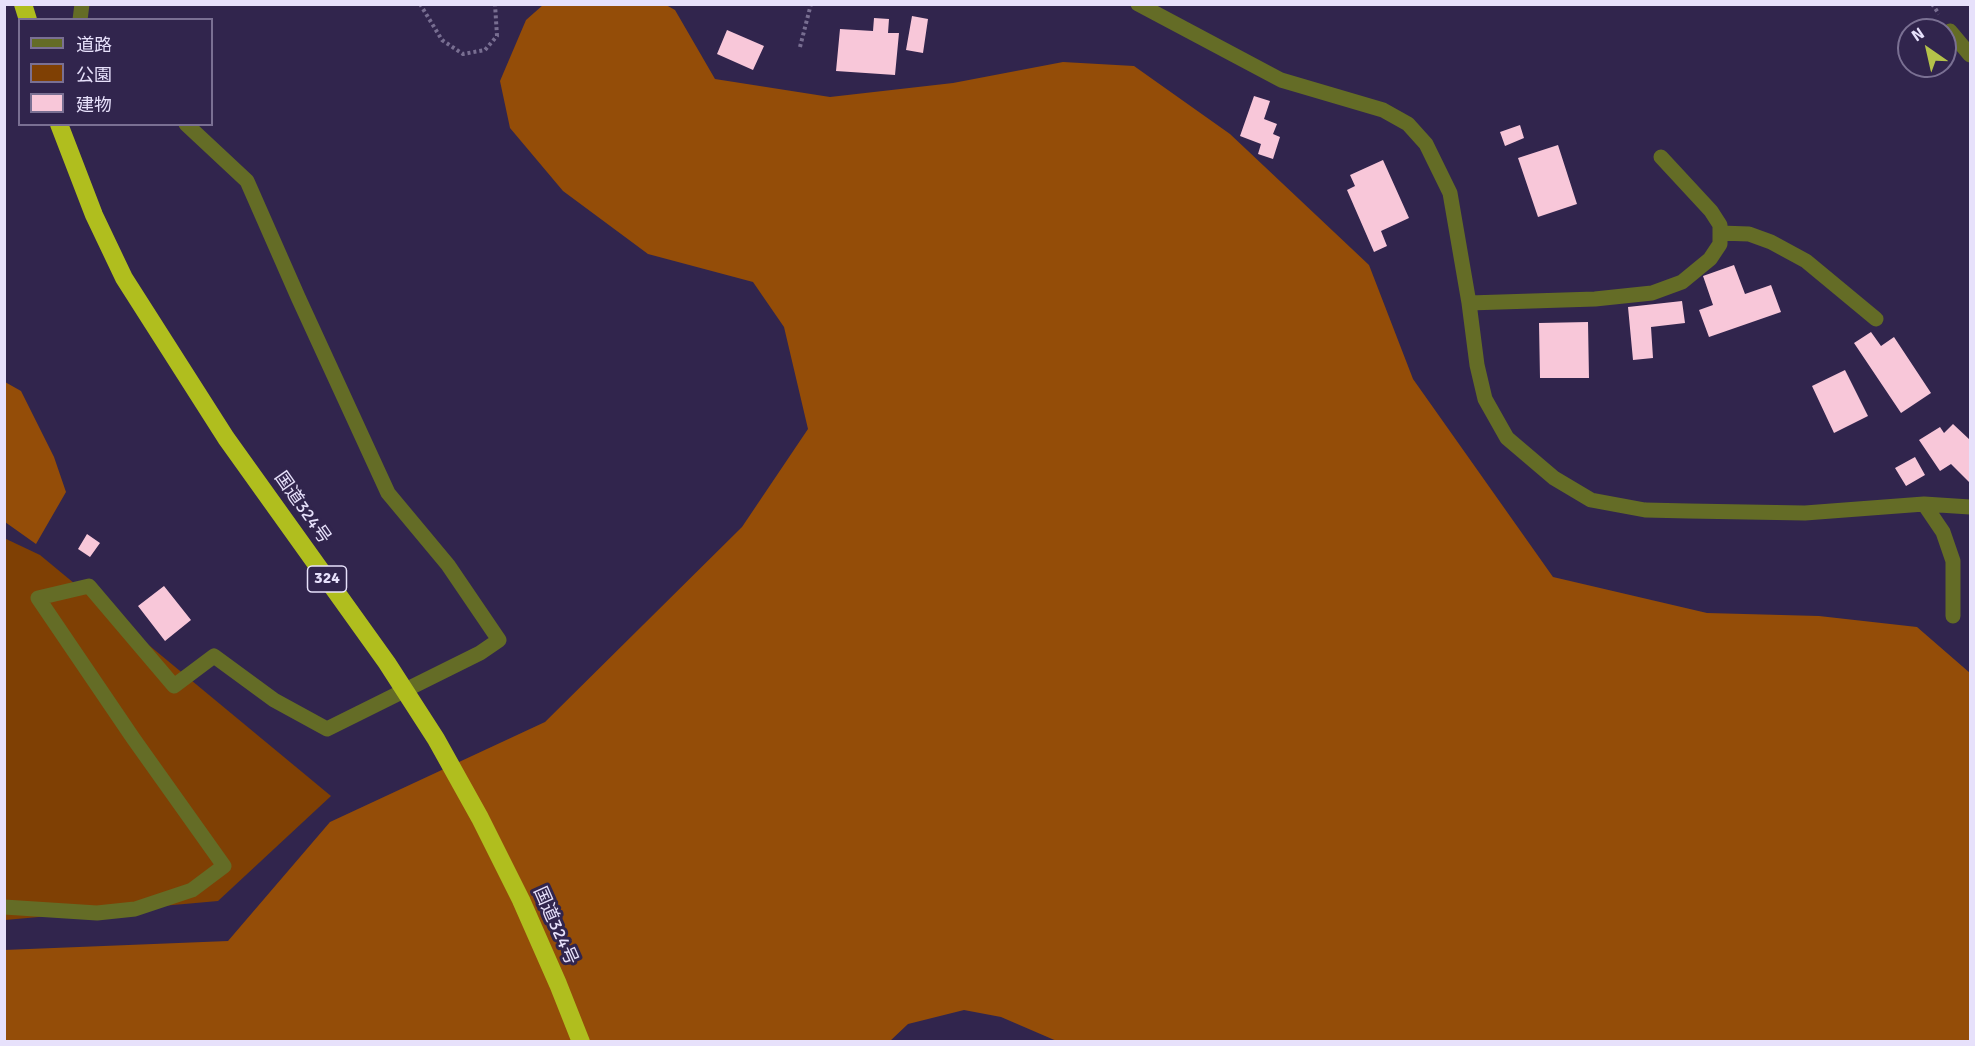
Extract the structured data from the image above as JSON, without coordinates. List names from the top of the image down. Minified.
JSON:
{"streets":{"highway":["国道324号","324"]},"legend":["道路","公園","建物"],"north":"top left"}
